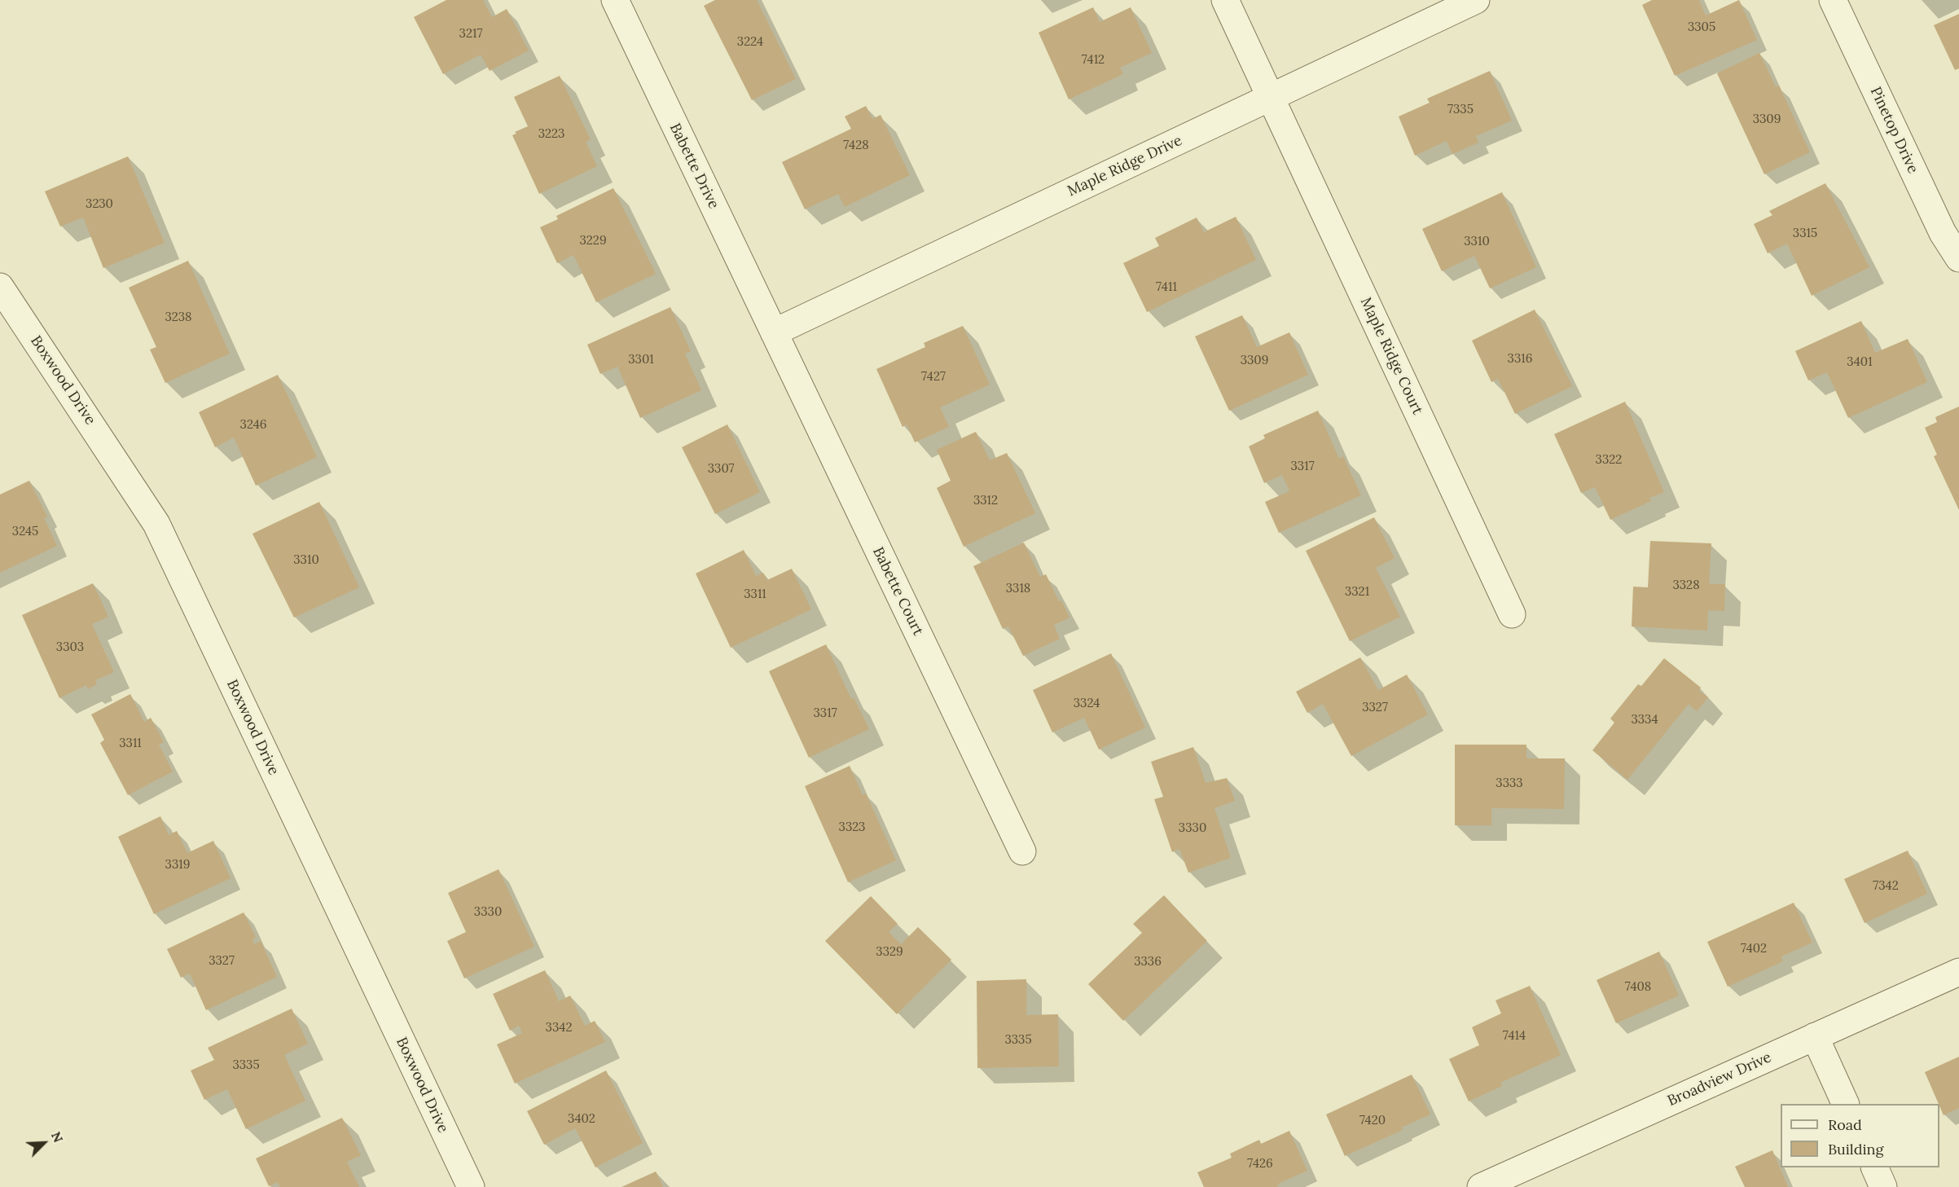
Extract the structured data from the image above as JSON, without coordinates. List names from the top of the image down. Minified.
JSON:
{"streets":{"street":["Pinetop Drive","Babette Drive","Maple Ridge Drive","Maple Ridge Court","Boxwood Drive","Babette Court","Broadview Drive"]},"crossings":[["Babette Drive","Maple Ridge Drive"],["Babette Drive","Babette Court"],["Maple Ridge Drive","Maple Ridge Court"],["Maple Ridge Drive","Babette Court"]],"house_numbers":["3305","3217","3224","7412","7335","3309","3223","7428","3230","3315","3229","3310","7411","3238","3316","3301","3309","3401","7427","3246","3322","3317","3307","3312","3245","3310","3328","3318","3321","3311","3303","3324","3327","3317","3334","3311","3333","3323","3330","3319","7342","3330","7402","3329","3327","3336","7408","3342","7414","3335","3335","3402","7420","7426"],"legend":["Road","Building"],"north":"top right"}
